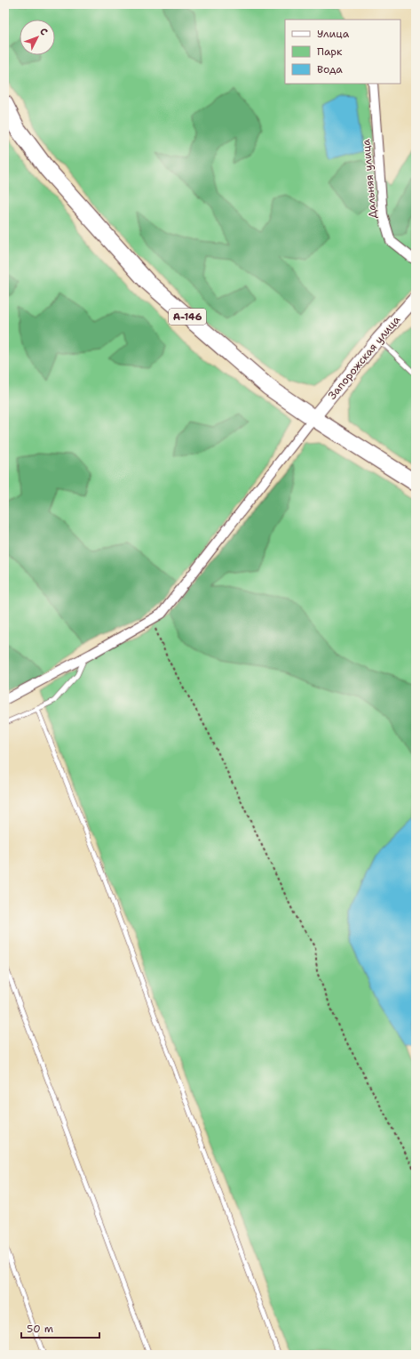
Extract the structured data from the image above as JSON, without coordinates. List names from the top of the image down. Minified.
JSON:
{"streets":{"highway":["А-146"],"main road":["Запорожская улица"],"street":["Дальняя улица"]},"crossings":[["А-146","Запорожская улица"]],"legend":["Улица","Парк","Вода"],"scale_bar":"50 m","north":"top right"}
